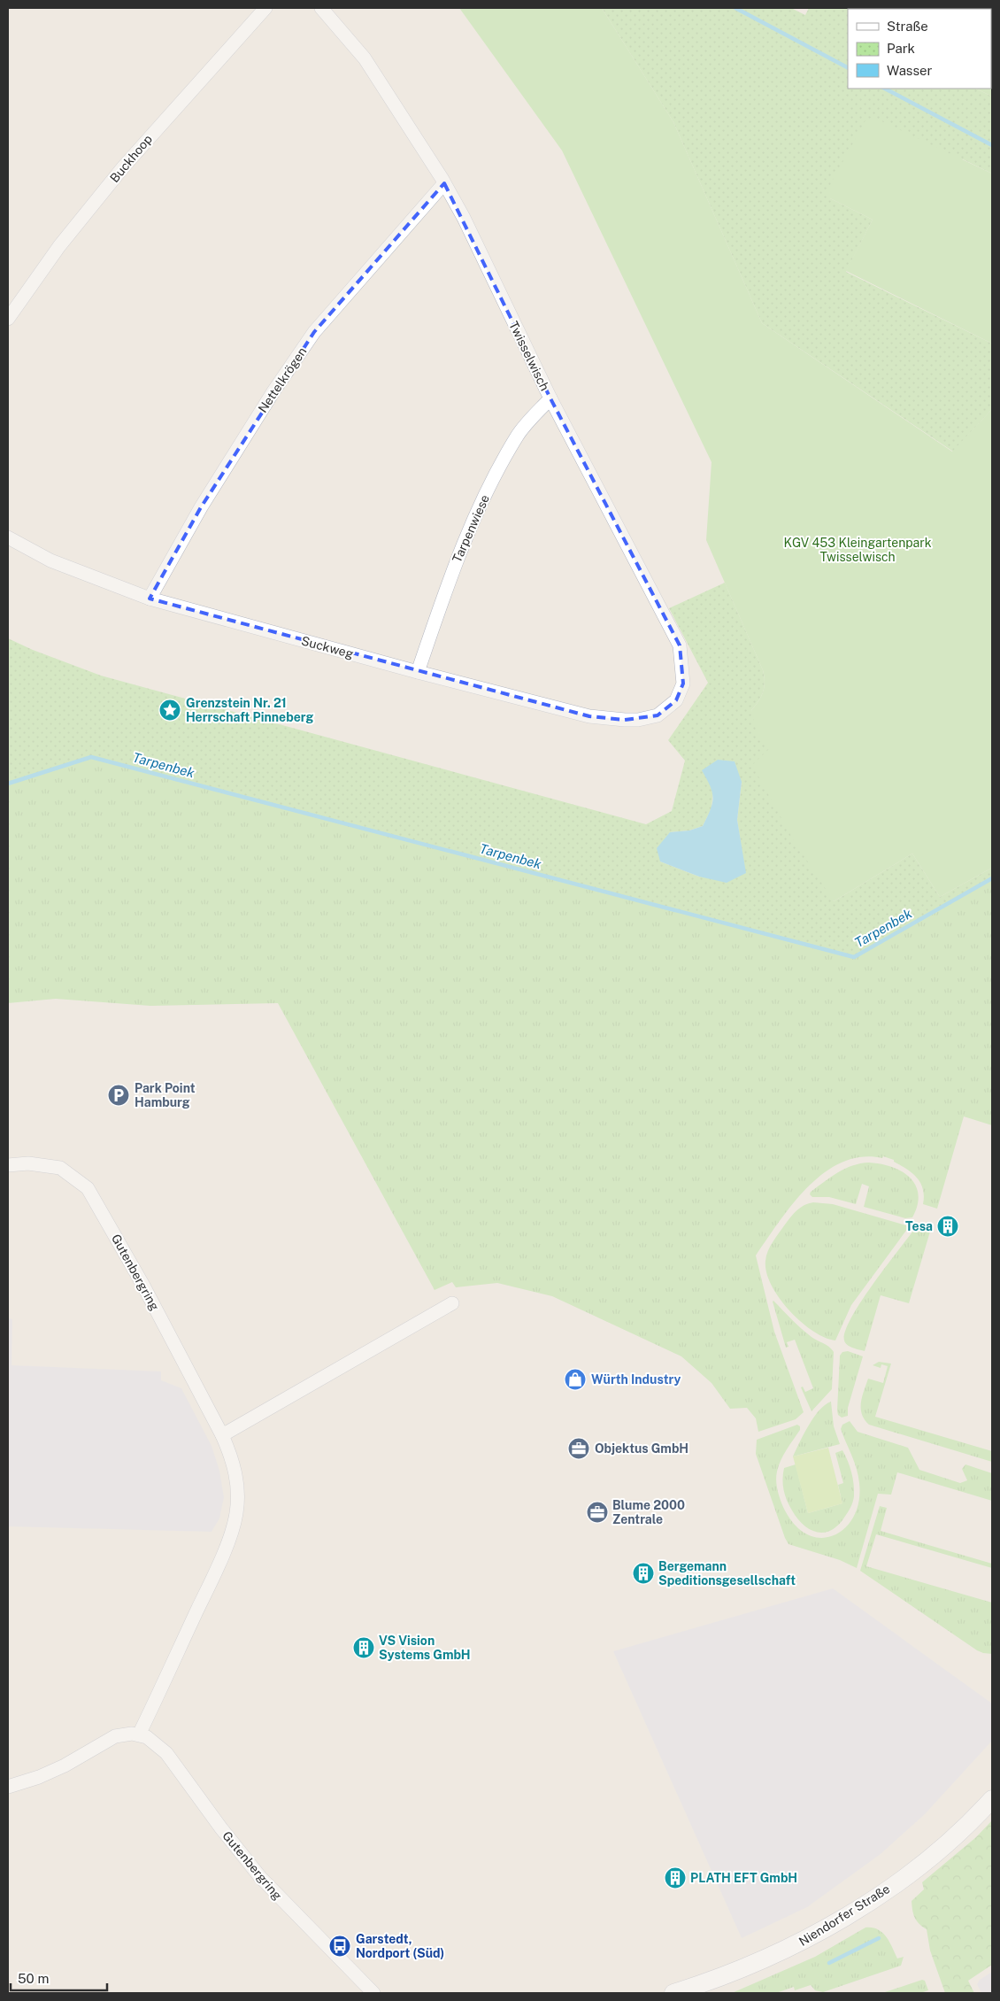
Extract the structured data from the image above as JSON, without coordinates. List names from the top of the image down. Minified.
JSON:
{"streets":{"main road":["Niendorfer Straße"],"street":["Buckhoop","Twisselwisch","Nettelkrögen","Tarpenwiese","Suckweg","Gutenbergring"]},"crossings":[["Twisselwisch","Nettelkrögen"],["Twisselwisch","Tarpenwiese"],["Twisselwisch","Suckweg"],["Nettelkrögen","Suckweg"],["Tarpenwiese","Suckweg"]],"water":["Tarpenbek"],"parks":["KGV 453 Kleingartenpark Twisselwisch"],"places":{"place":["Grenzstein Nr. 21 Herrschaft Pinneberg"],"parking":["Park Point Hamburg"],"building":["Tesa","Bergemann Speditionsgesellschaft","VS Vision Systems GmbH","PLATH EFT GmbH"],"shop":["Würth Industry"],"office":["Objektus GmbH","Blume 2000 Zentrale"],"bus stop":["Garstedt, Nordport (Süd)"]},"legend":["Straße","Park","Wasser"],"scale_bar":"50 m"}
